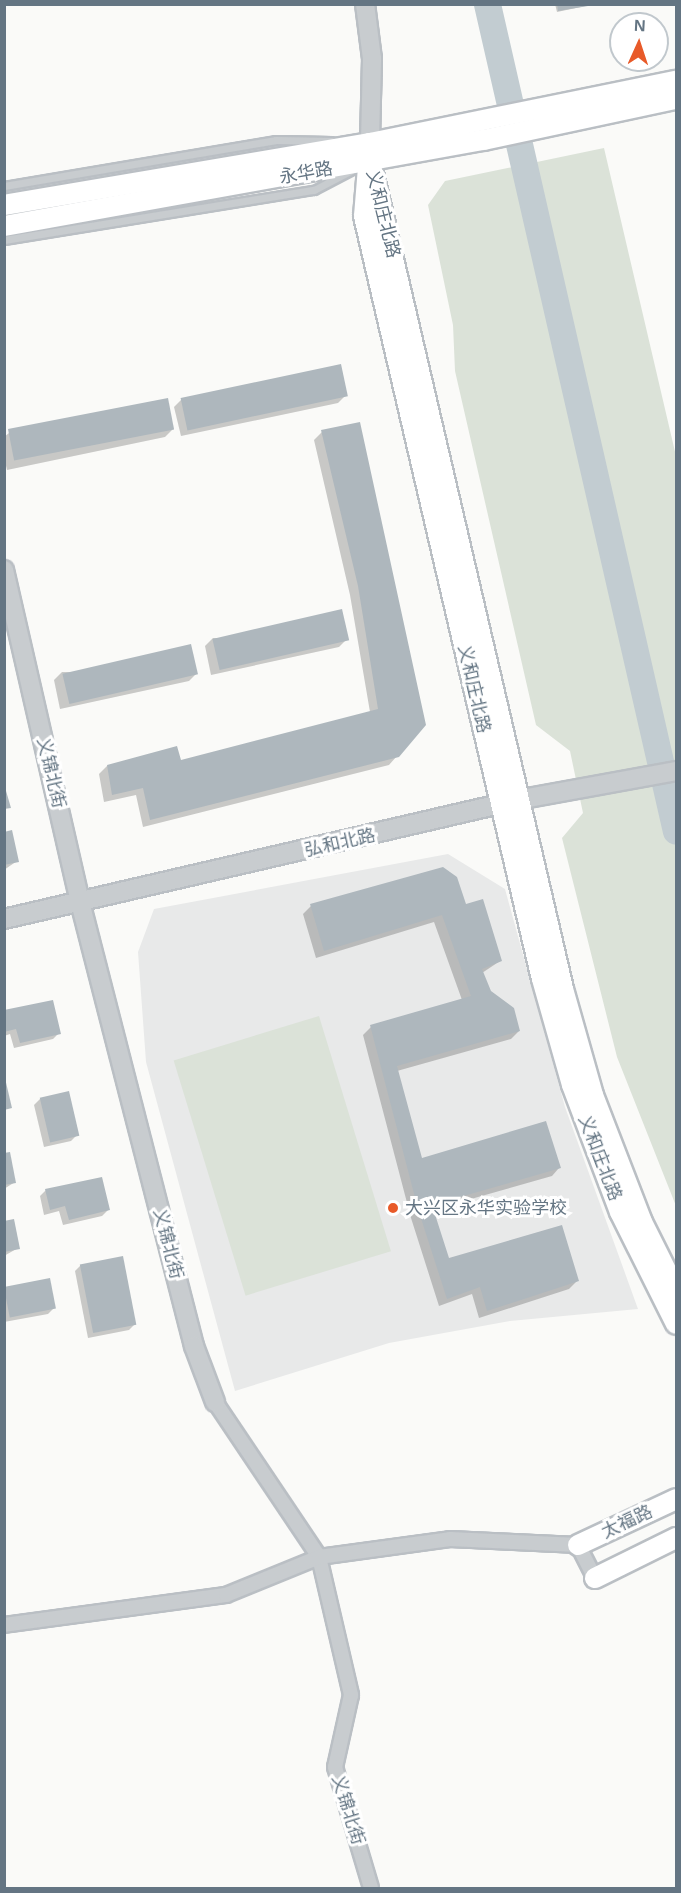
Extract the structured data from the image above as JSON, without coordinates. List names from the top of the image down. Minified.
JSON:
{"streets":{"main road":["永华路","义和庄北路","太福路"],"street":["义锦北街","弘和北路"]},"crossings":[["永华路","义和庄北路"],["义和庄北路","弘和北路"],["义锦北街","弘和北路"]],"places":["大兴区永华实验学校"],"north":"top"}
